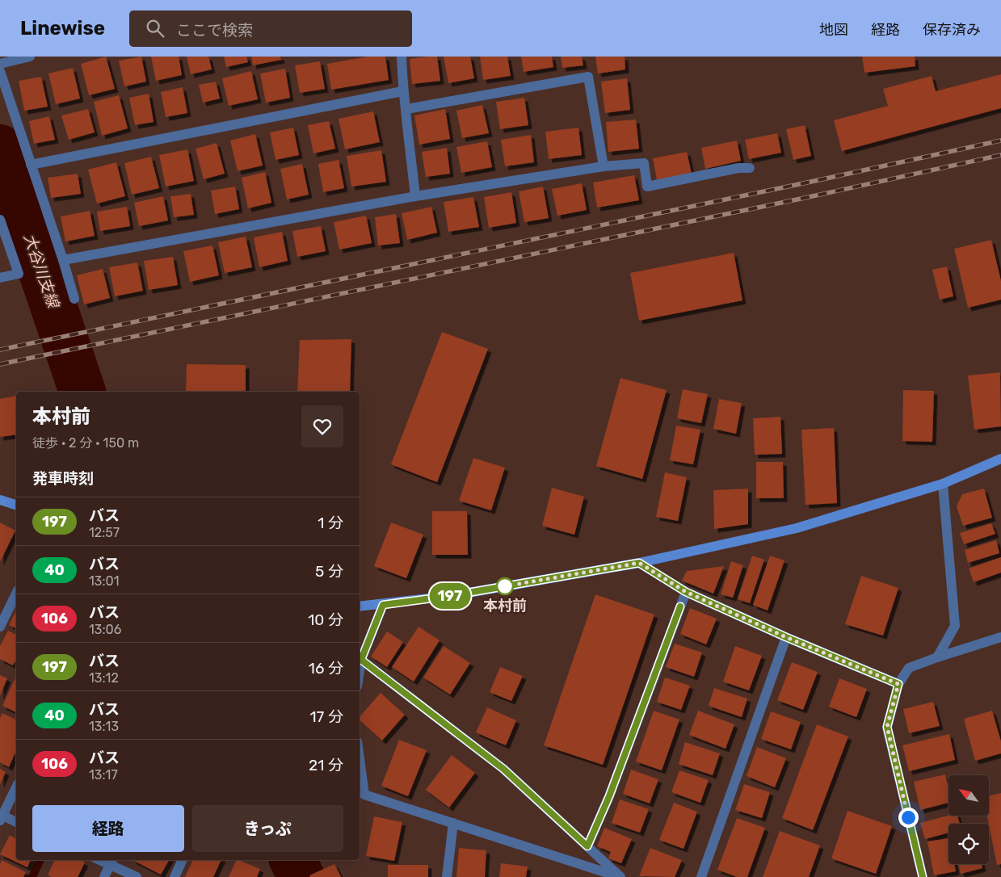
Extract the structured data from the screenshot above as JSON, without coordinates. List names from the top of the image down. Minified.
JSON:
{"water":["大谷川支線"],"places":["本村前"],"lines":["bus line 197"],"north":"top left","page":{"header":"Linewise","search":"ここで検索","nav":["地図","経路","保存済み"],"on_map":"197","heading":[["本村前","徒歩 · 2 分 · 150 m"],"発車時刻"],"list":[{"mark":"197","name":"バス","note":"12:57","value":"1 分"},{"mark":"40","name":"バス","note":"13:01","value":"5 分"},{"mark":"106","name":"バス","note":"13:06","value":"10 分"},{"mark":"197","name":"バス","note":"13:12","value":"16 分"},{"mark":"40","name":"バス","note":"13:13","value":"17 分"},{"mark":"106","name":"バス","note":"13:17","value":"21 分"}],"buttons":["経路","きっぷ"]}}
